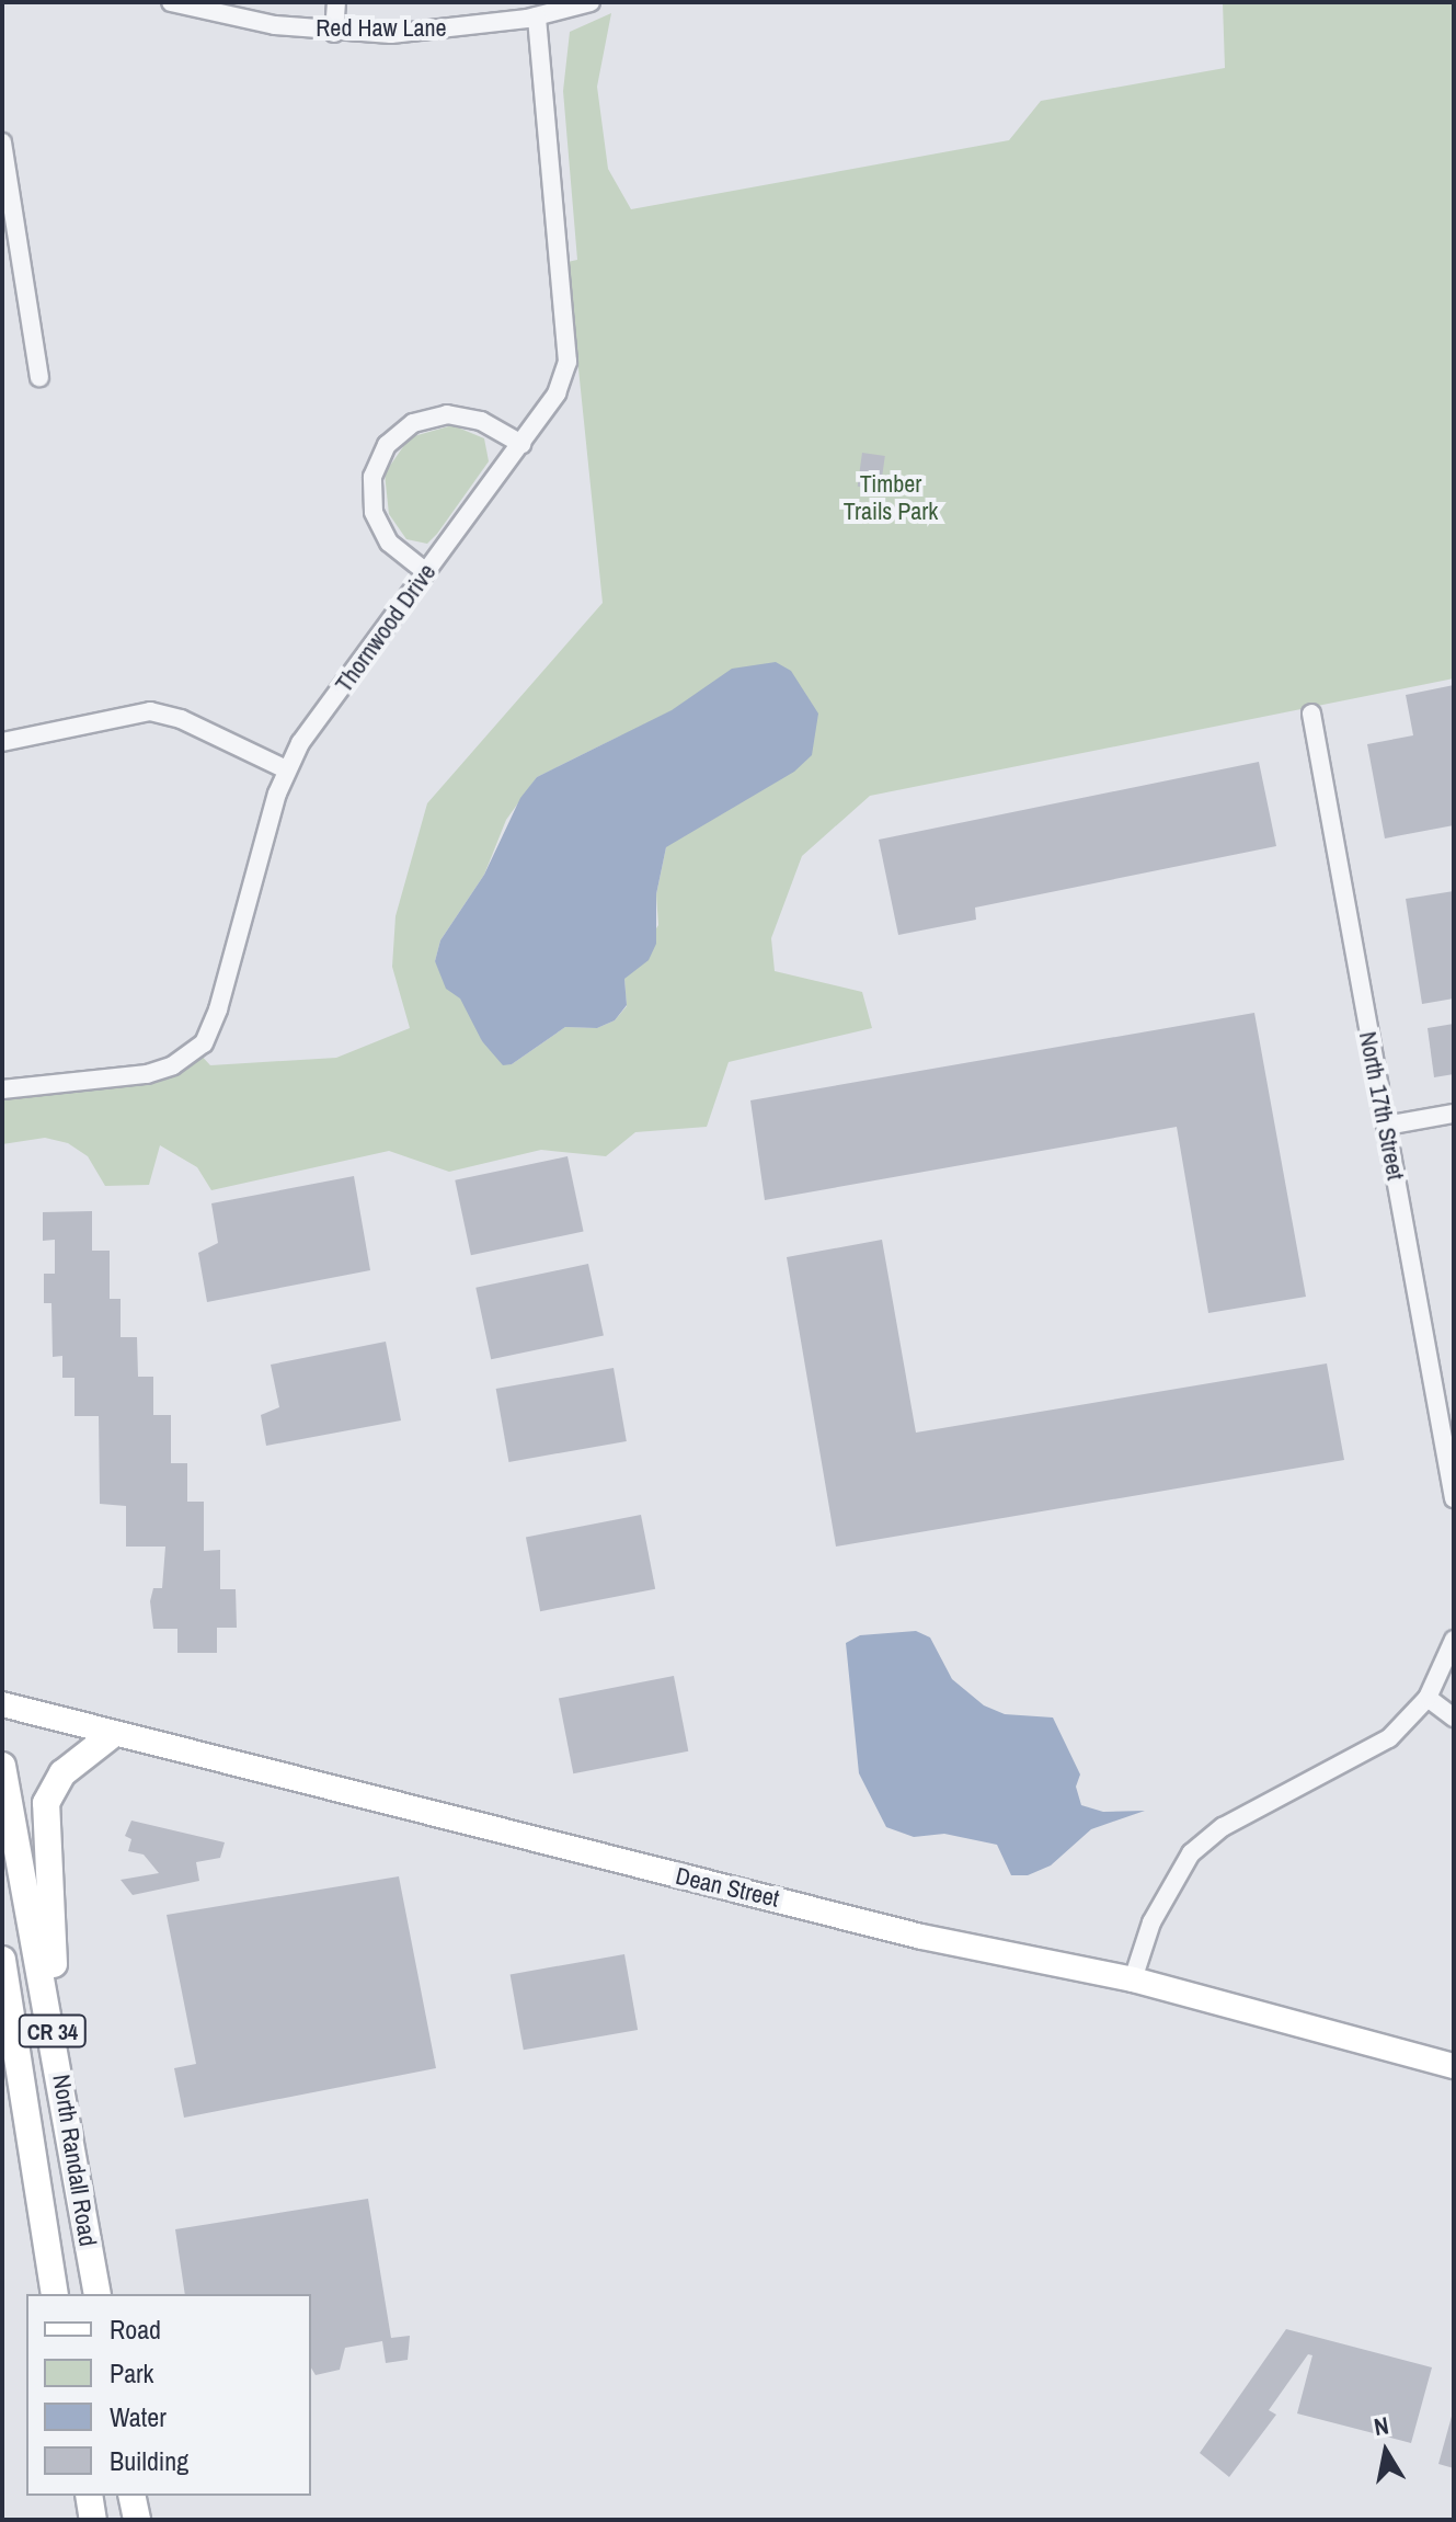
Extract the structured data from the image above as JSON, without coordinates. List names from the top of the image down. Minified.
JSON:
{"streets":{"main road":["CR 34","North Randall Road"],"street":["Red Haw Lane","Thornwood Drive","North 17th Street","Dean Street"]},"crossings":[["Red Haw Lane","Thornwood Drive"]],"parks":["Timber Trails Park"],"legend":["Road","Park","Water","Building"],"north":"top"}
